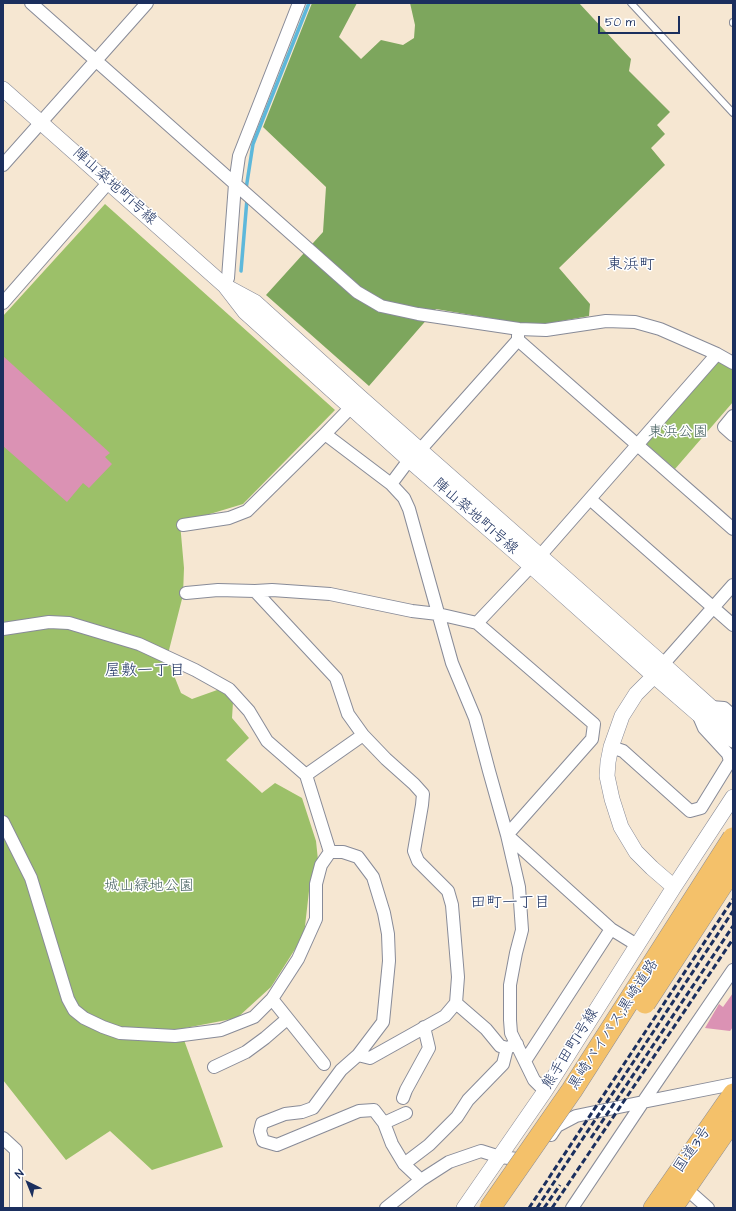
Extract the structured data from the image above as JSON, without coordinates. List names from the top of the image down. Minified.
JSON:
{"streets":{"highway":["黒崎バイパス;黒崎道路","国道3号"],"street":["陣山築地町1号線","熊手田町1号線"]},"districts":["東浜町","屋敷一丁目","田町一丁目"],"parks":["東浜公園","城山緑地公園"],"scale_bar":"50 m","north":"top left"}
